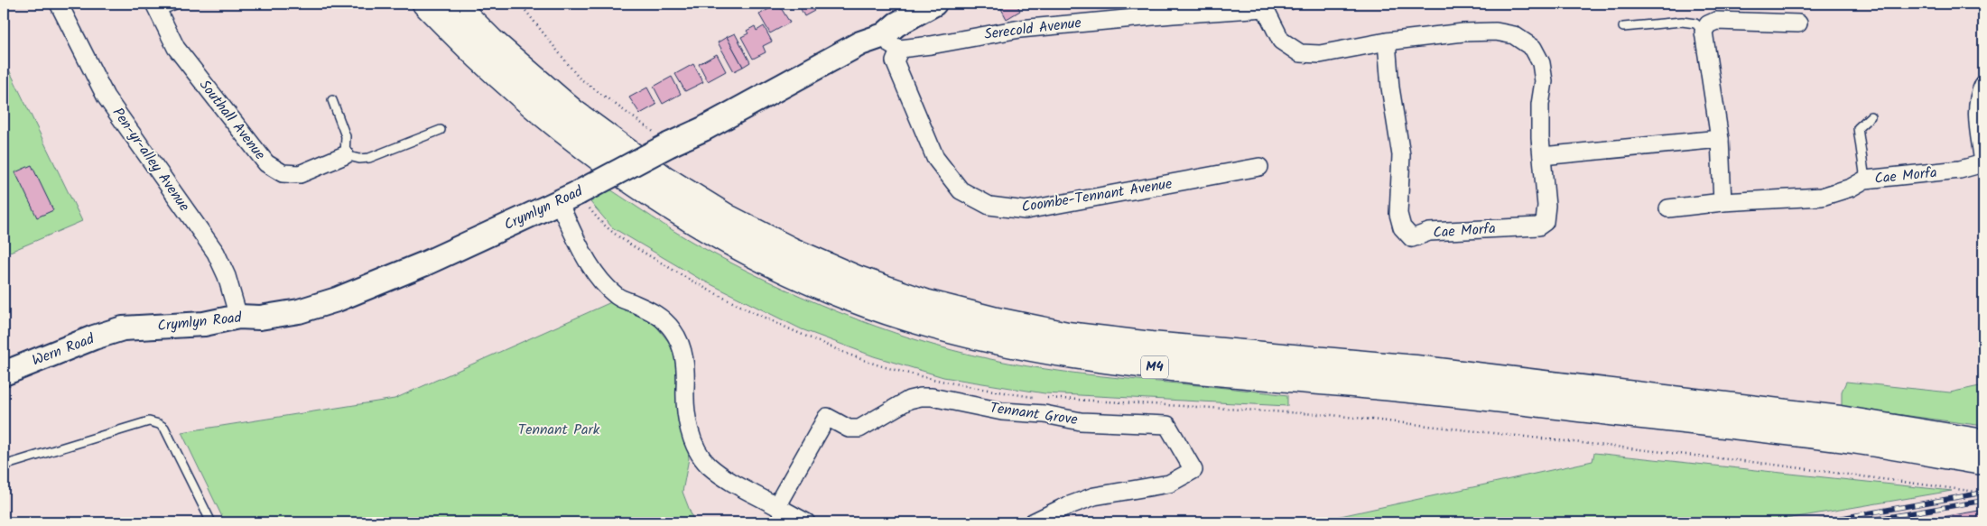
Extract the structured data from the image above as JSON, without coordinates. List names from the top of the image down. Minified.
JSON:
{"streets":{"highway":["M4"],"street":["Serecold Avenue","Southall Avenue","Pen-yr-alley Avenue","Cae Morfa","Coombe-Tennant Avenue","Crymlyn Road","Wern Road","Tennant Grove"]},"crossings":[["Serecold Avenue","Cae Morfa"],["Serecold Avenue","Coombe-Tennant Avenue"],["Serecold Avenue","Crymlyn Road"],["Pen-yr-alley Avenue","Crymlyn Road"],["Coombe-Tennant Avenue","Crymlyn Road"],["Crymlyn Road","Wern Road"]],"parks":["Tennant Park"]}
